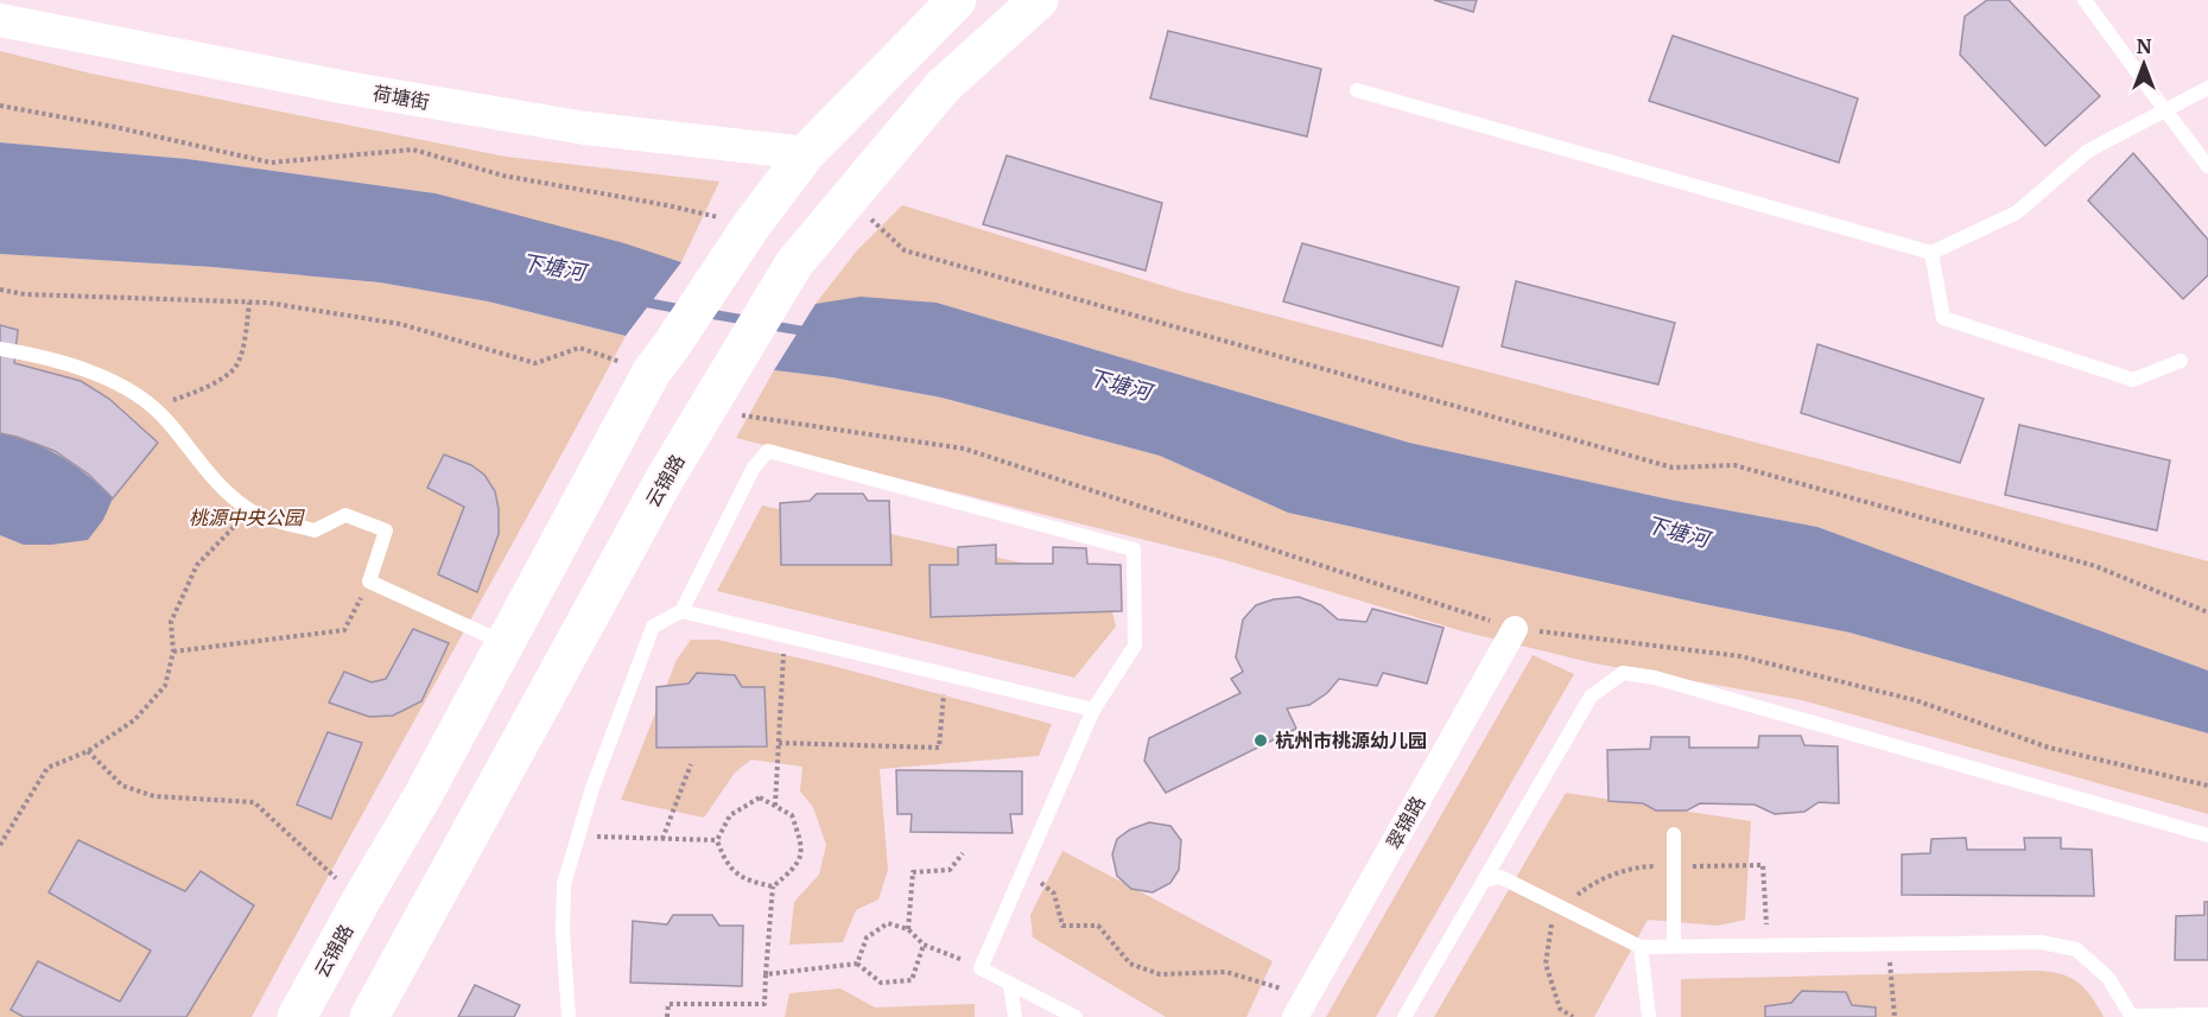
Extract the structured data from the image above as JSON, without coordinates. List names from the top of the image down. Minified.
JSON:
{"streets":{"main road":["云锦路"],"street":["荷塘街","翠锦路"]},"crossings":[["荷塘街","云锦路"]],"water":["下塘河"],"parks":["桃源中央公园"],"places":["杭州市桃源幼儿园"],"north":"top"}
